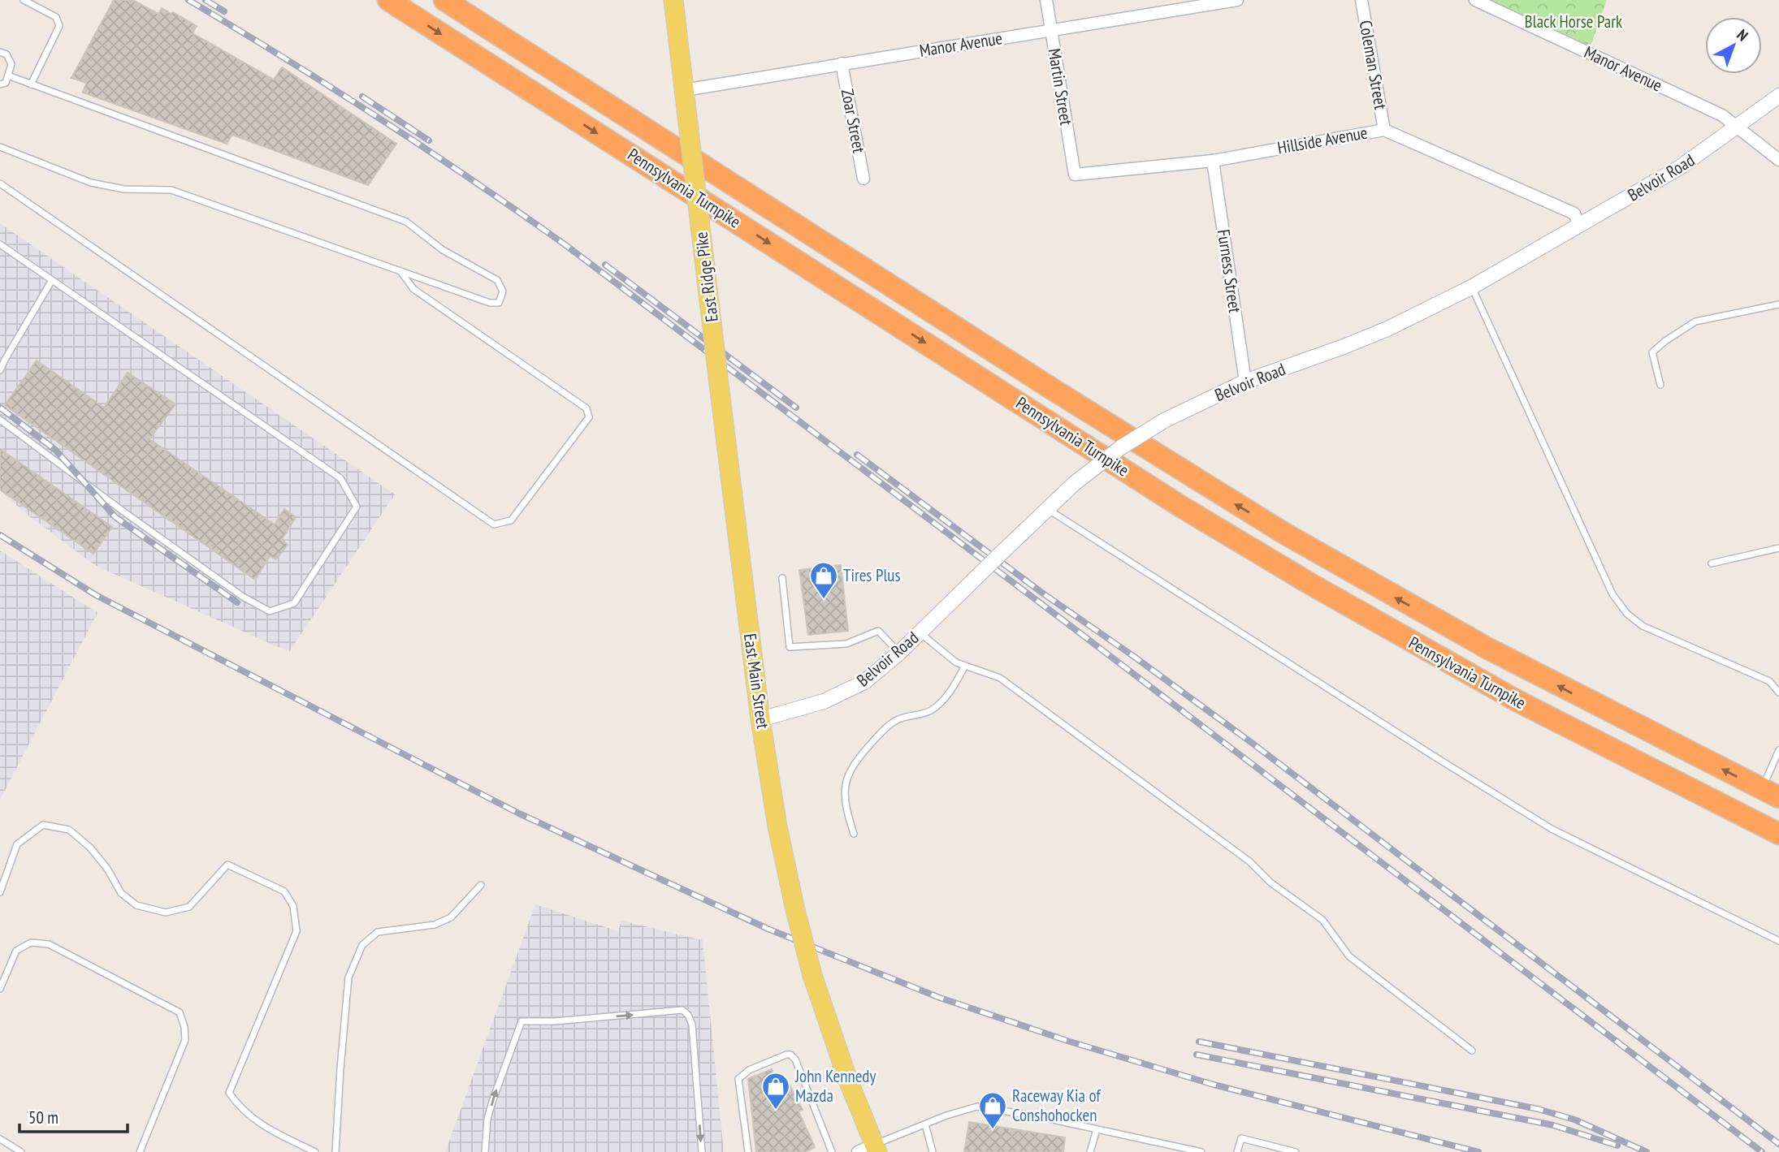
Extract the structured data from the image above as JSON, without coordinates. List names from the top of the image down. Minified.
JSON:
{"streets":{"highway":["Pennsylvania Turnpike"],"main road":["East Ridge Pike","East Main Street"],"street":["Manor Avenue","Coleman Street","Martin Street","Zoar Street","Hillside Avenue","Belvoir Road","Furness Street"]},"crossings":[["Manor Avenue","Martin Street"],["Manor Avenue","Zoar Street"],["Manor Avenue","Belvoir Road"],["Manor Avenue","East Ridge Pike"],["Coleman Street","Hillside Avenue"],["Martin Street","Hillside Avenue"],["Hillside Avenue","Belvoir Road"],["Hillside Avenue","Furness Street"],["Belvoir Road","Furness Street"],["Belvoir Road","East Main Street"],["East Ridge Pike","East Main Street"]],"parks":["Black Horse Park"],"places":{"shop":["Tires Plus","John Kennedy Mazda","Raceway Kia of Conshohocken"]},"scale_bar":"50 m","north":"top right"}
